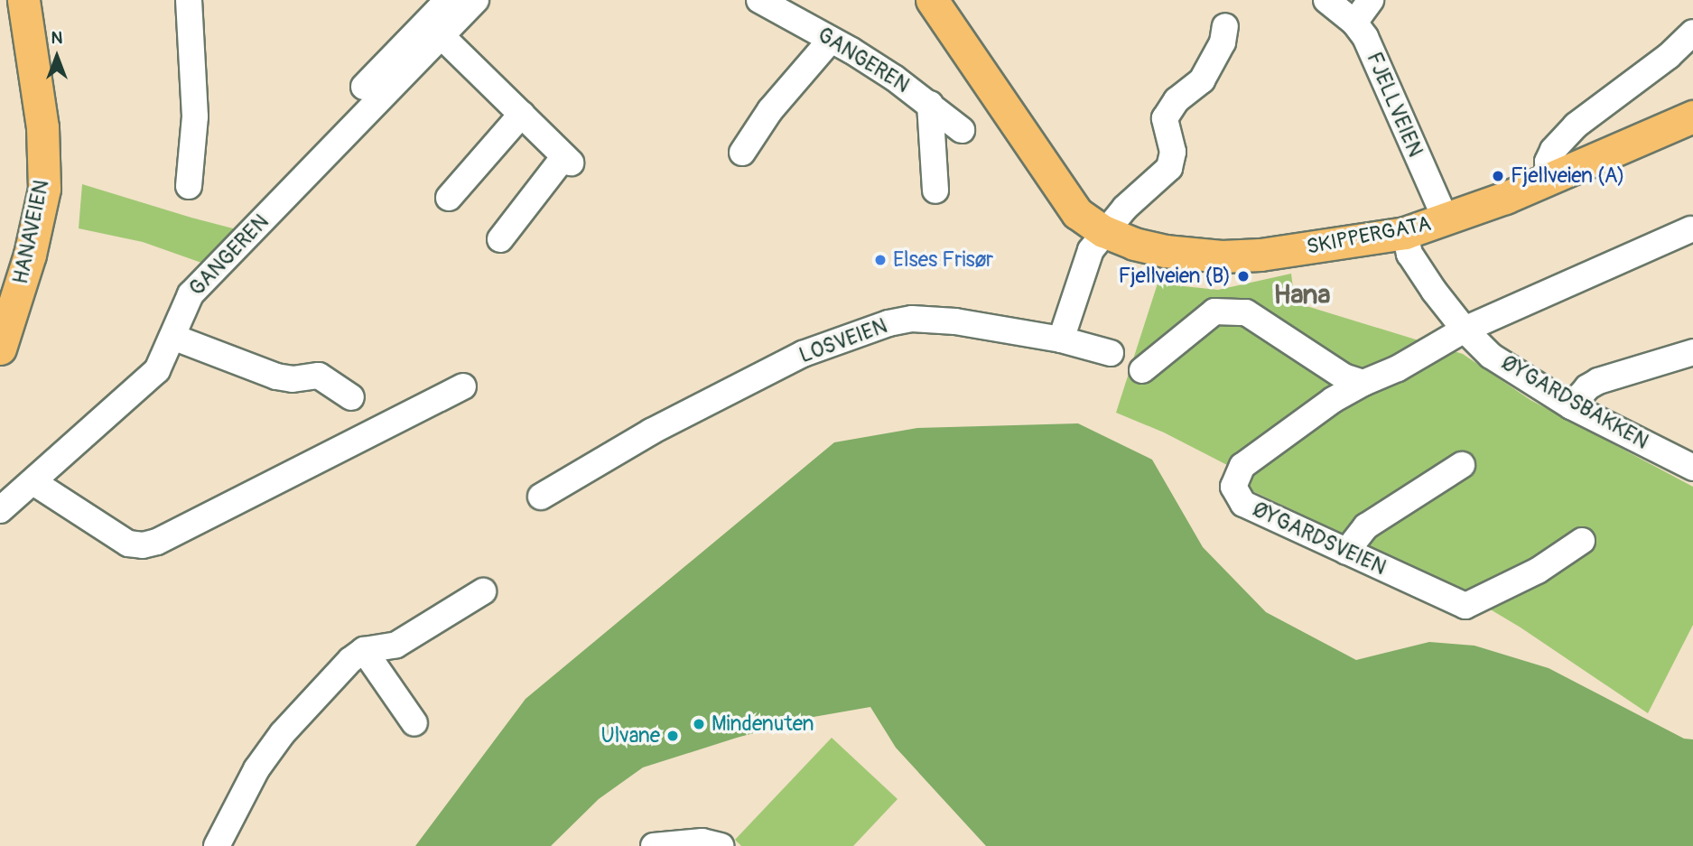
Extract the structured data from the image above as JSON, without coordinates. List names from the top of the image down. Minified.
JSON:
{"streets":{"main road":["HANAVEIEN","SKIPPERGATA"],"street":["GANGEREN","FJELLVEIEN","LOSVEIEN","ØYGARDSBAKKEN","ØYGARDSVEIEN"]},"crossings":[["FJELLVEIEN","SKIPPERGATA"],["SKIPPERGATA","ØYGARDSBAKKEN"],["ØYGARDSBAKKEN","ØYGARDSVEIEN"]],"districts":["Hana"],"places":["Fjellveien (A)","Elses Frisør","Fjellveien (B)","Mindenuten","Ulvane"],"north":"top"}
